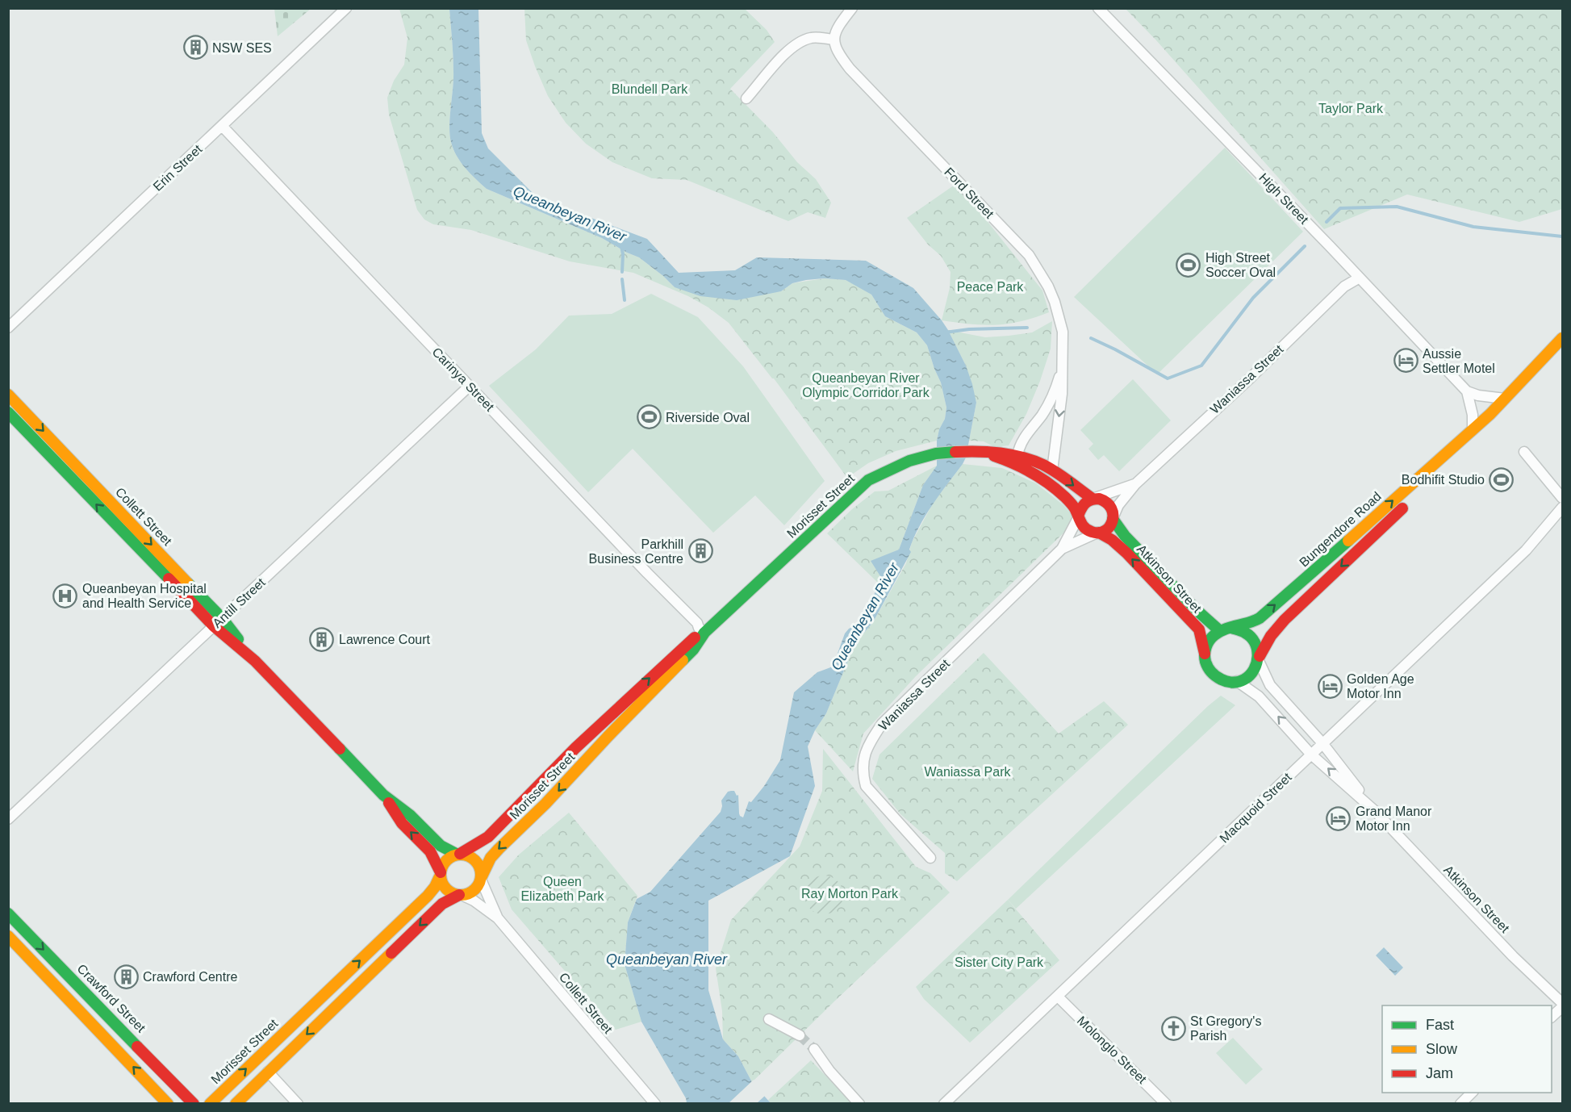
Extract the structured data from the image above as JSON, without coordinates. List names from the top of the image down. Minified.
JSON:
{"streets":{"main road":["Morisset Street","Collett Street","Bungendore Road","Atkinson Street","Crawford Street"],"street":["Erin Street","Ford Street","High Street","Carinya Street","Waniassa Street","Antill Street","Macquoid Street","Molonglo Street"]},"crossings":[["Erin Street","Carinya Street"],["Ford Street","Morisset Street"],["High Street","Waniassa Street"],["High Street","Bungendore Road"],["Carinya Street","Morisset Street"],["Carinya Street","Antill Street"],["Waniassa Street","Atkinson Street"],["Morisset Street","Collett Street"],["Collett Street","Antill Street"],["Bungendore Road","Atkinson Street"],["Atkinson Street","Macquoid Street"],["Macquoid Street","Molonglo Street"]],"water":["Queanbeyan River"],"parks":["Blundell Park","Taylor Park","Peace Park","Queanbeyan River Olympic Corridor Park","Waniassa Park","Queen Elizabeth Park","Ray Morton Park","Sister City Park"],"places":{"building":["NSW SES","Parkhill Business Centre","Lawrence Court","Crawford Centre"],"sports":["High Street Soccer Oval","Riverside Oval","Bodhifit Studio"],"hotel":["Aussie Settler Motel","Golden Age Motor Inn","Grand Manor Motor Inn"],"hospital":["Queanbeyan Hospital and Health Service"],"church":["St Gregory's Parish"]},"legend":["Fast","Slow","Jam"]}
